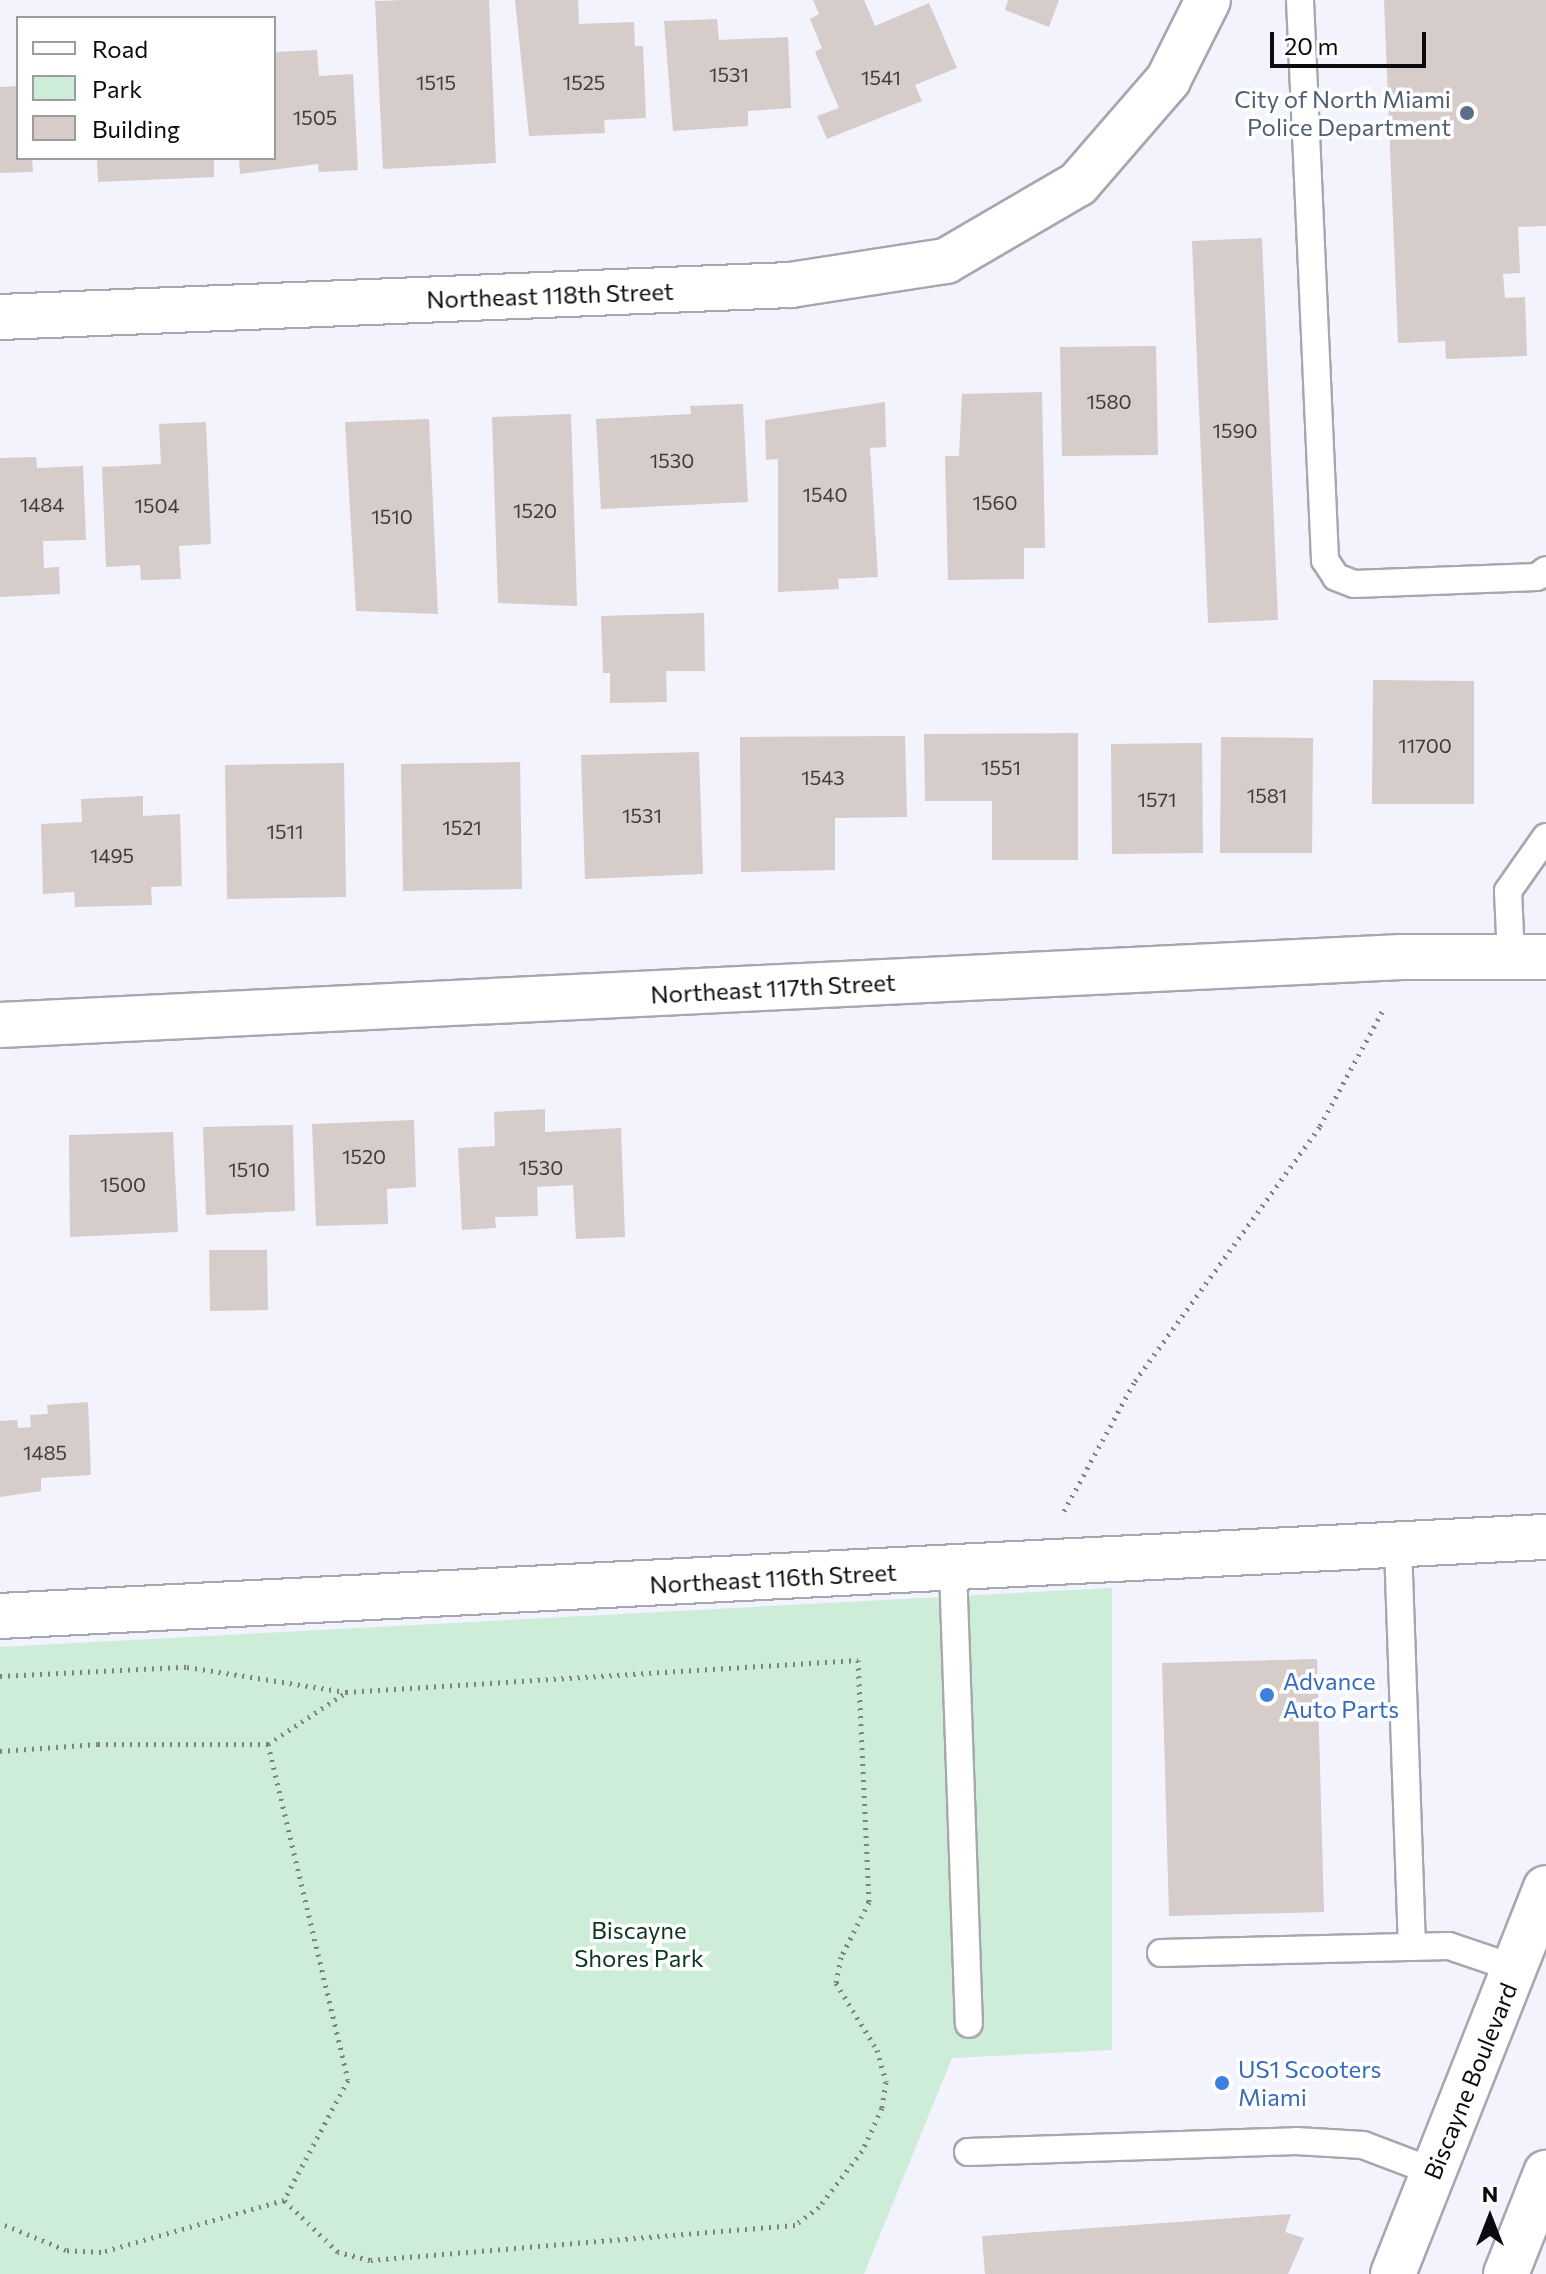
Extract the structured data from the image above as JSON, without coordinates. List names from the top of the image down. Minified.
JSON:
{"streets":{"street":["Northeast 118th Street","Northeast 117th Street","Northeast 116th Street","Biscayne Boulevard"]},"parks":["Biscayne Shores Park"],"places":["City of North Miami Police Department","Advance Auto Parts","US1 Scooters Miami"],"house_numbers":["1531","1541","1515","1525","1505","1580","1590","1530","1540","1560","1484","1504","1520","1510","11700","1551","1543","1581","1571","1531","1521","1511","1495","1520","1530","1510","1500","1485"],"legend":["Road","Park","Building"],"scale_bar":"20 m","north":"top"}
